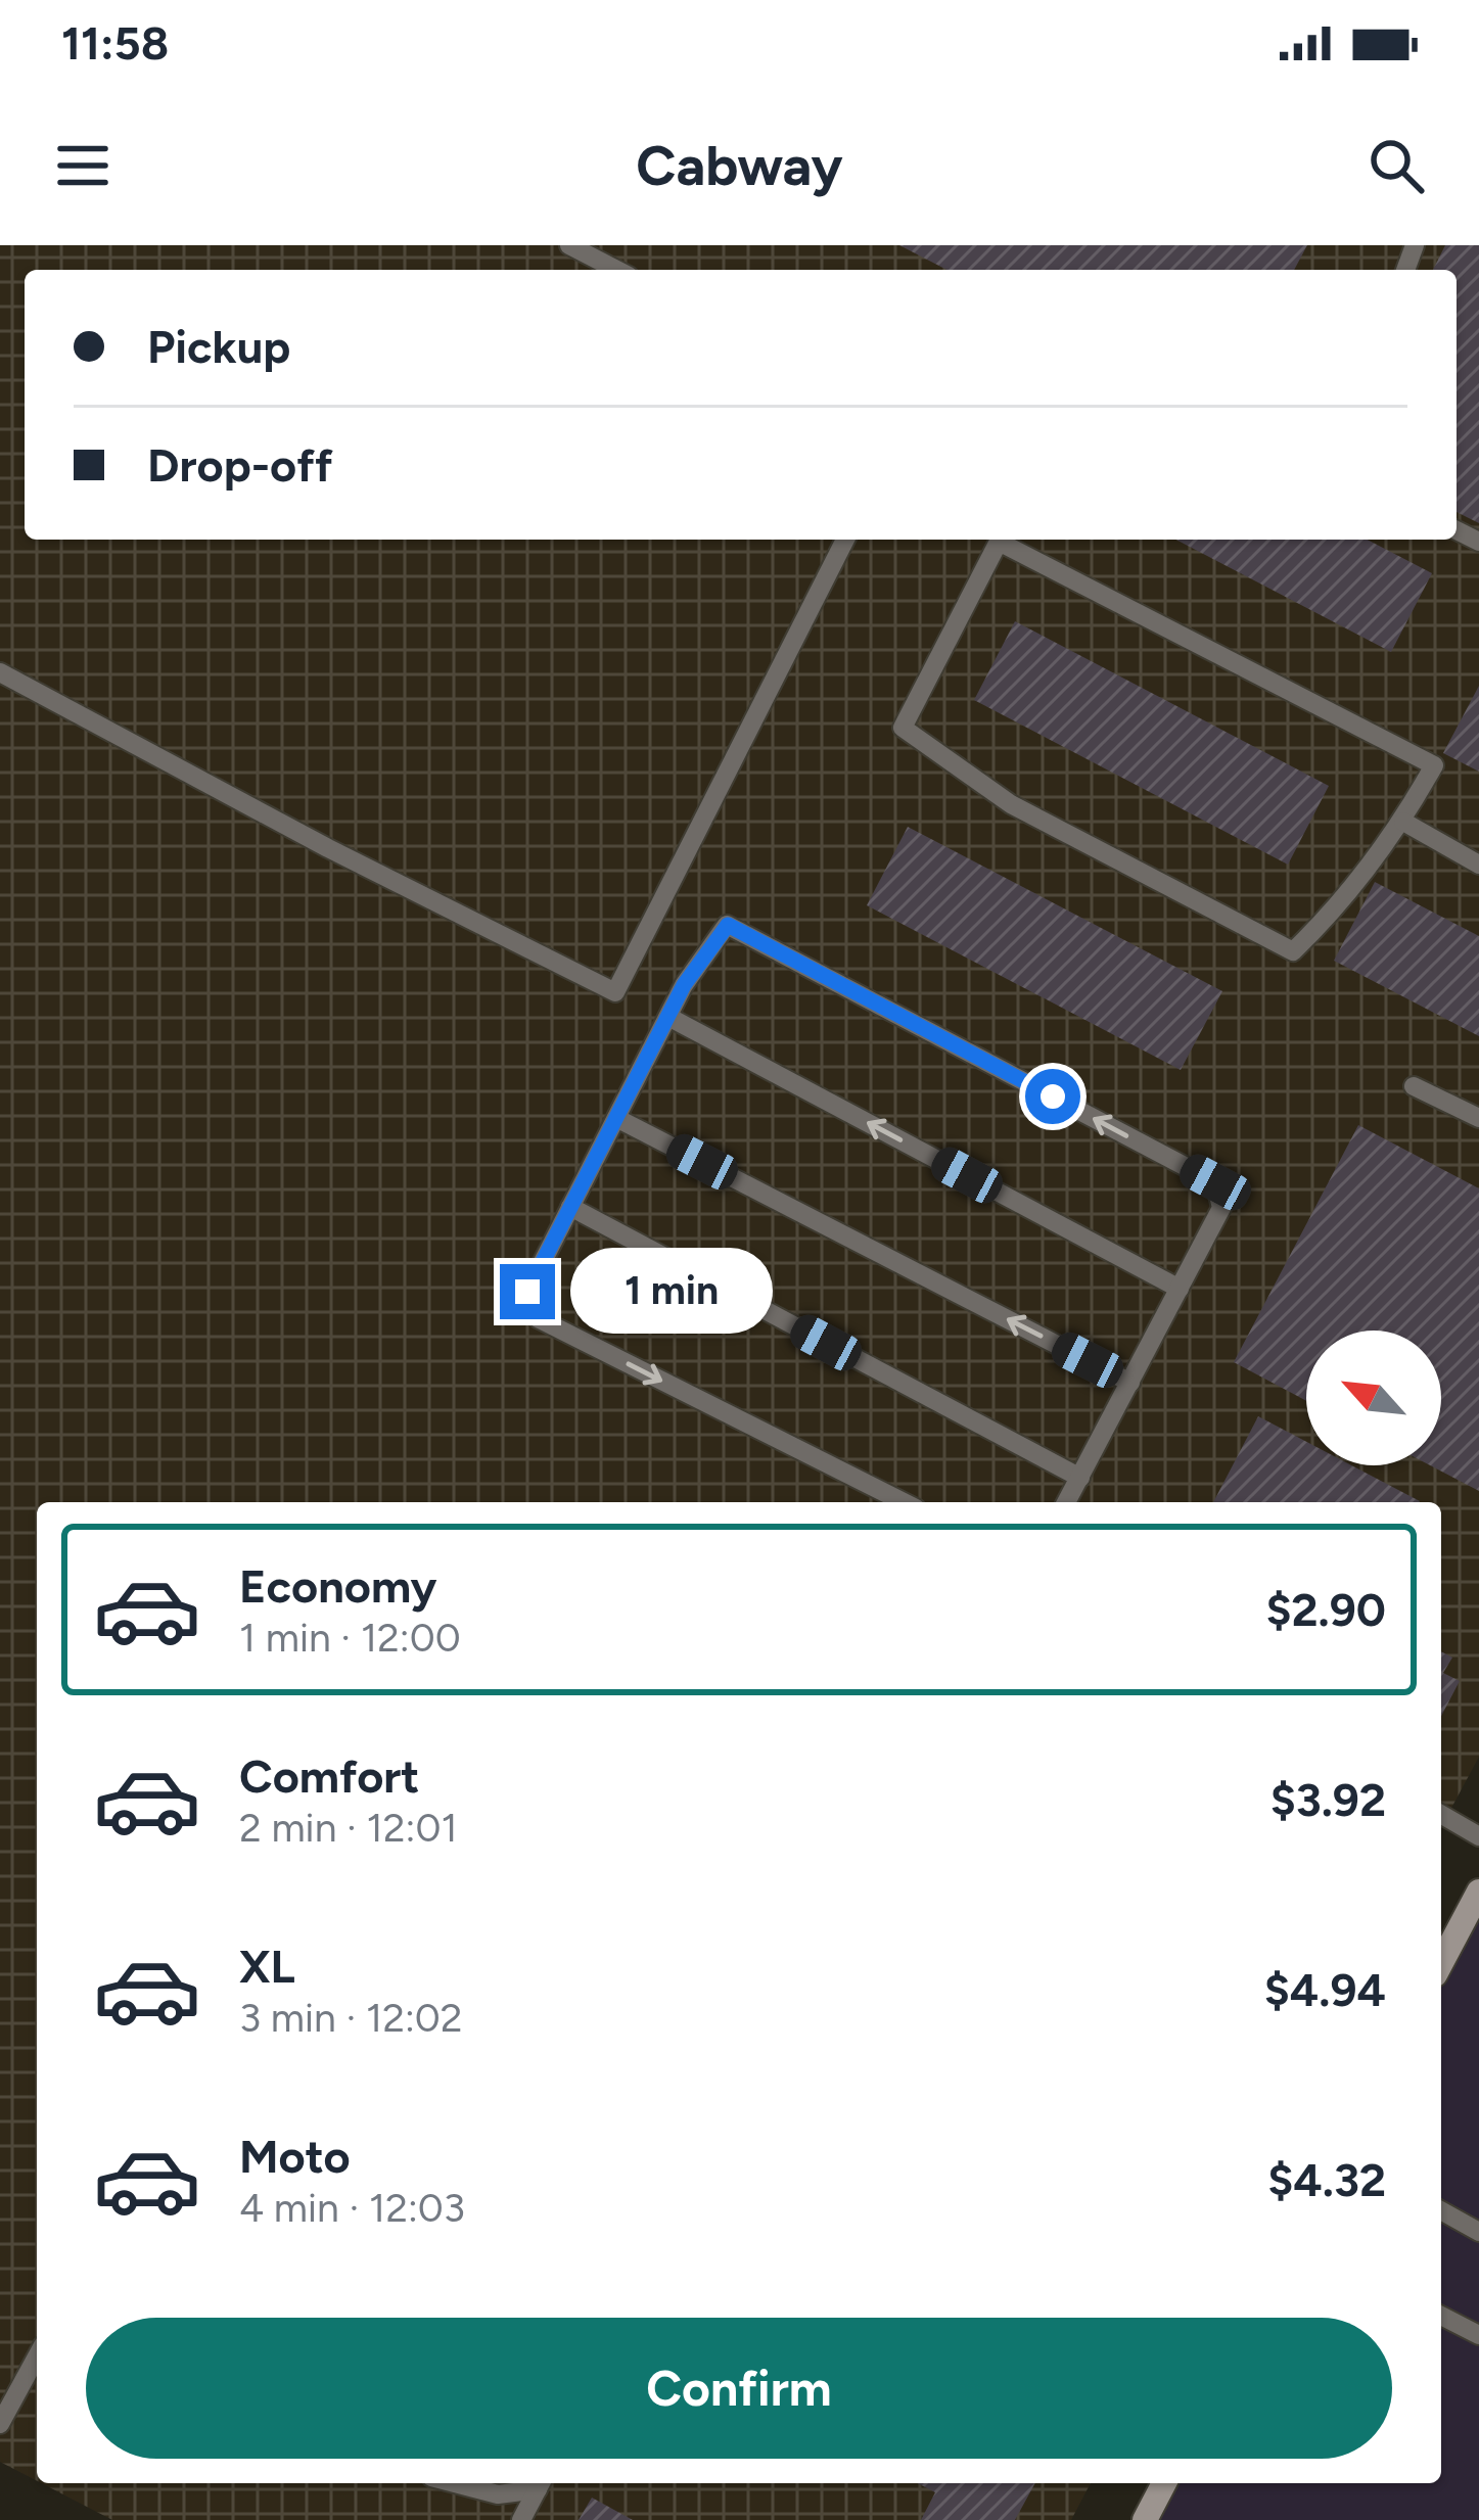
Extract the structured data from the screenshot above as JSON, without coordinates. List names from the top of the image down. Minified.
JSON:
{"north":"top left","page":{"status":"11:58","header":"Cabway","banner":["Pickup","Drop-off"],"bubble":"1 min","list":[{"name":"Economy","note":"1 min · 12:00","value":"$2.90"},{"name":"Comfort","note":"2 min · 12:01","value":"$3.92"},{"name":"XL","note":"3 min · 12:02","value":"$4.94"},{"name":"Moto","note":"4 min · 12:03","value":"$4.32"}],"buttons":"Confirm"}}
